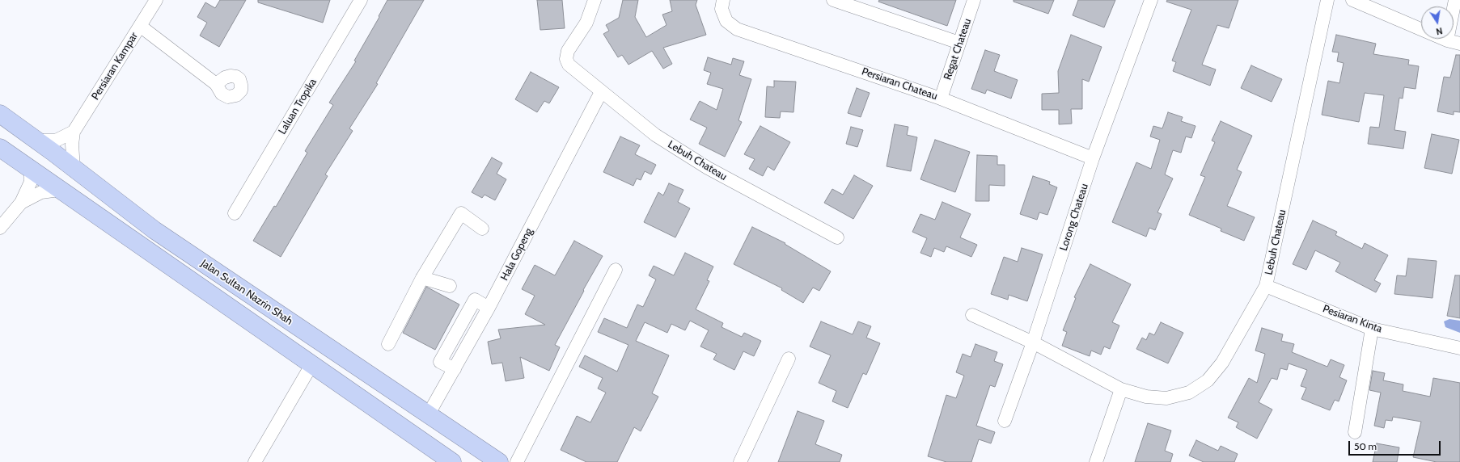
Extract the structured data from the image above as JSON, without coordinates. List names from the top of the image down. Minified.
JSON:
{"streets":{"highway":["Jalan Sultan Nazrin Shah"],"street":["Regat Chateau","Persiaran Kampar","Persiaran Chateau","Laluan Tropika","Lebuh Chateau","Lorong Chateau","Hala Gopeng","Pesiaran Kinta"]},"crossings":[["Regat Chateau","Persiaran Chateau"],["Persiaran Kampar","Jalan Sultan Nazrin Shah"],["Persiaran Chateau","Lorong Chateau"],["Lebuh Chateau","Hala Gopeng"],["Lebuh Chateau","Pesiaran Kinta"],["Hala Gopeng","Jalan Sultan Nazrin Shah"]],"scale_bar":"50 m","north":"bottom"}
